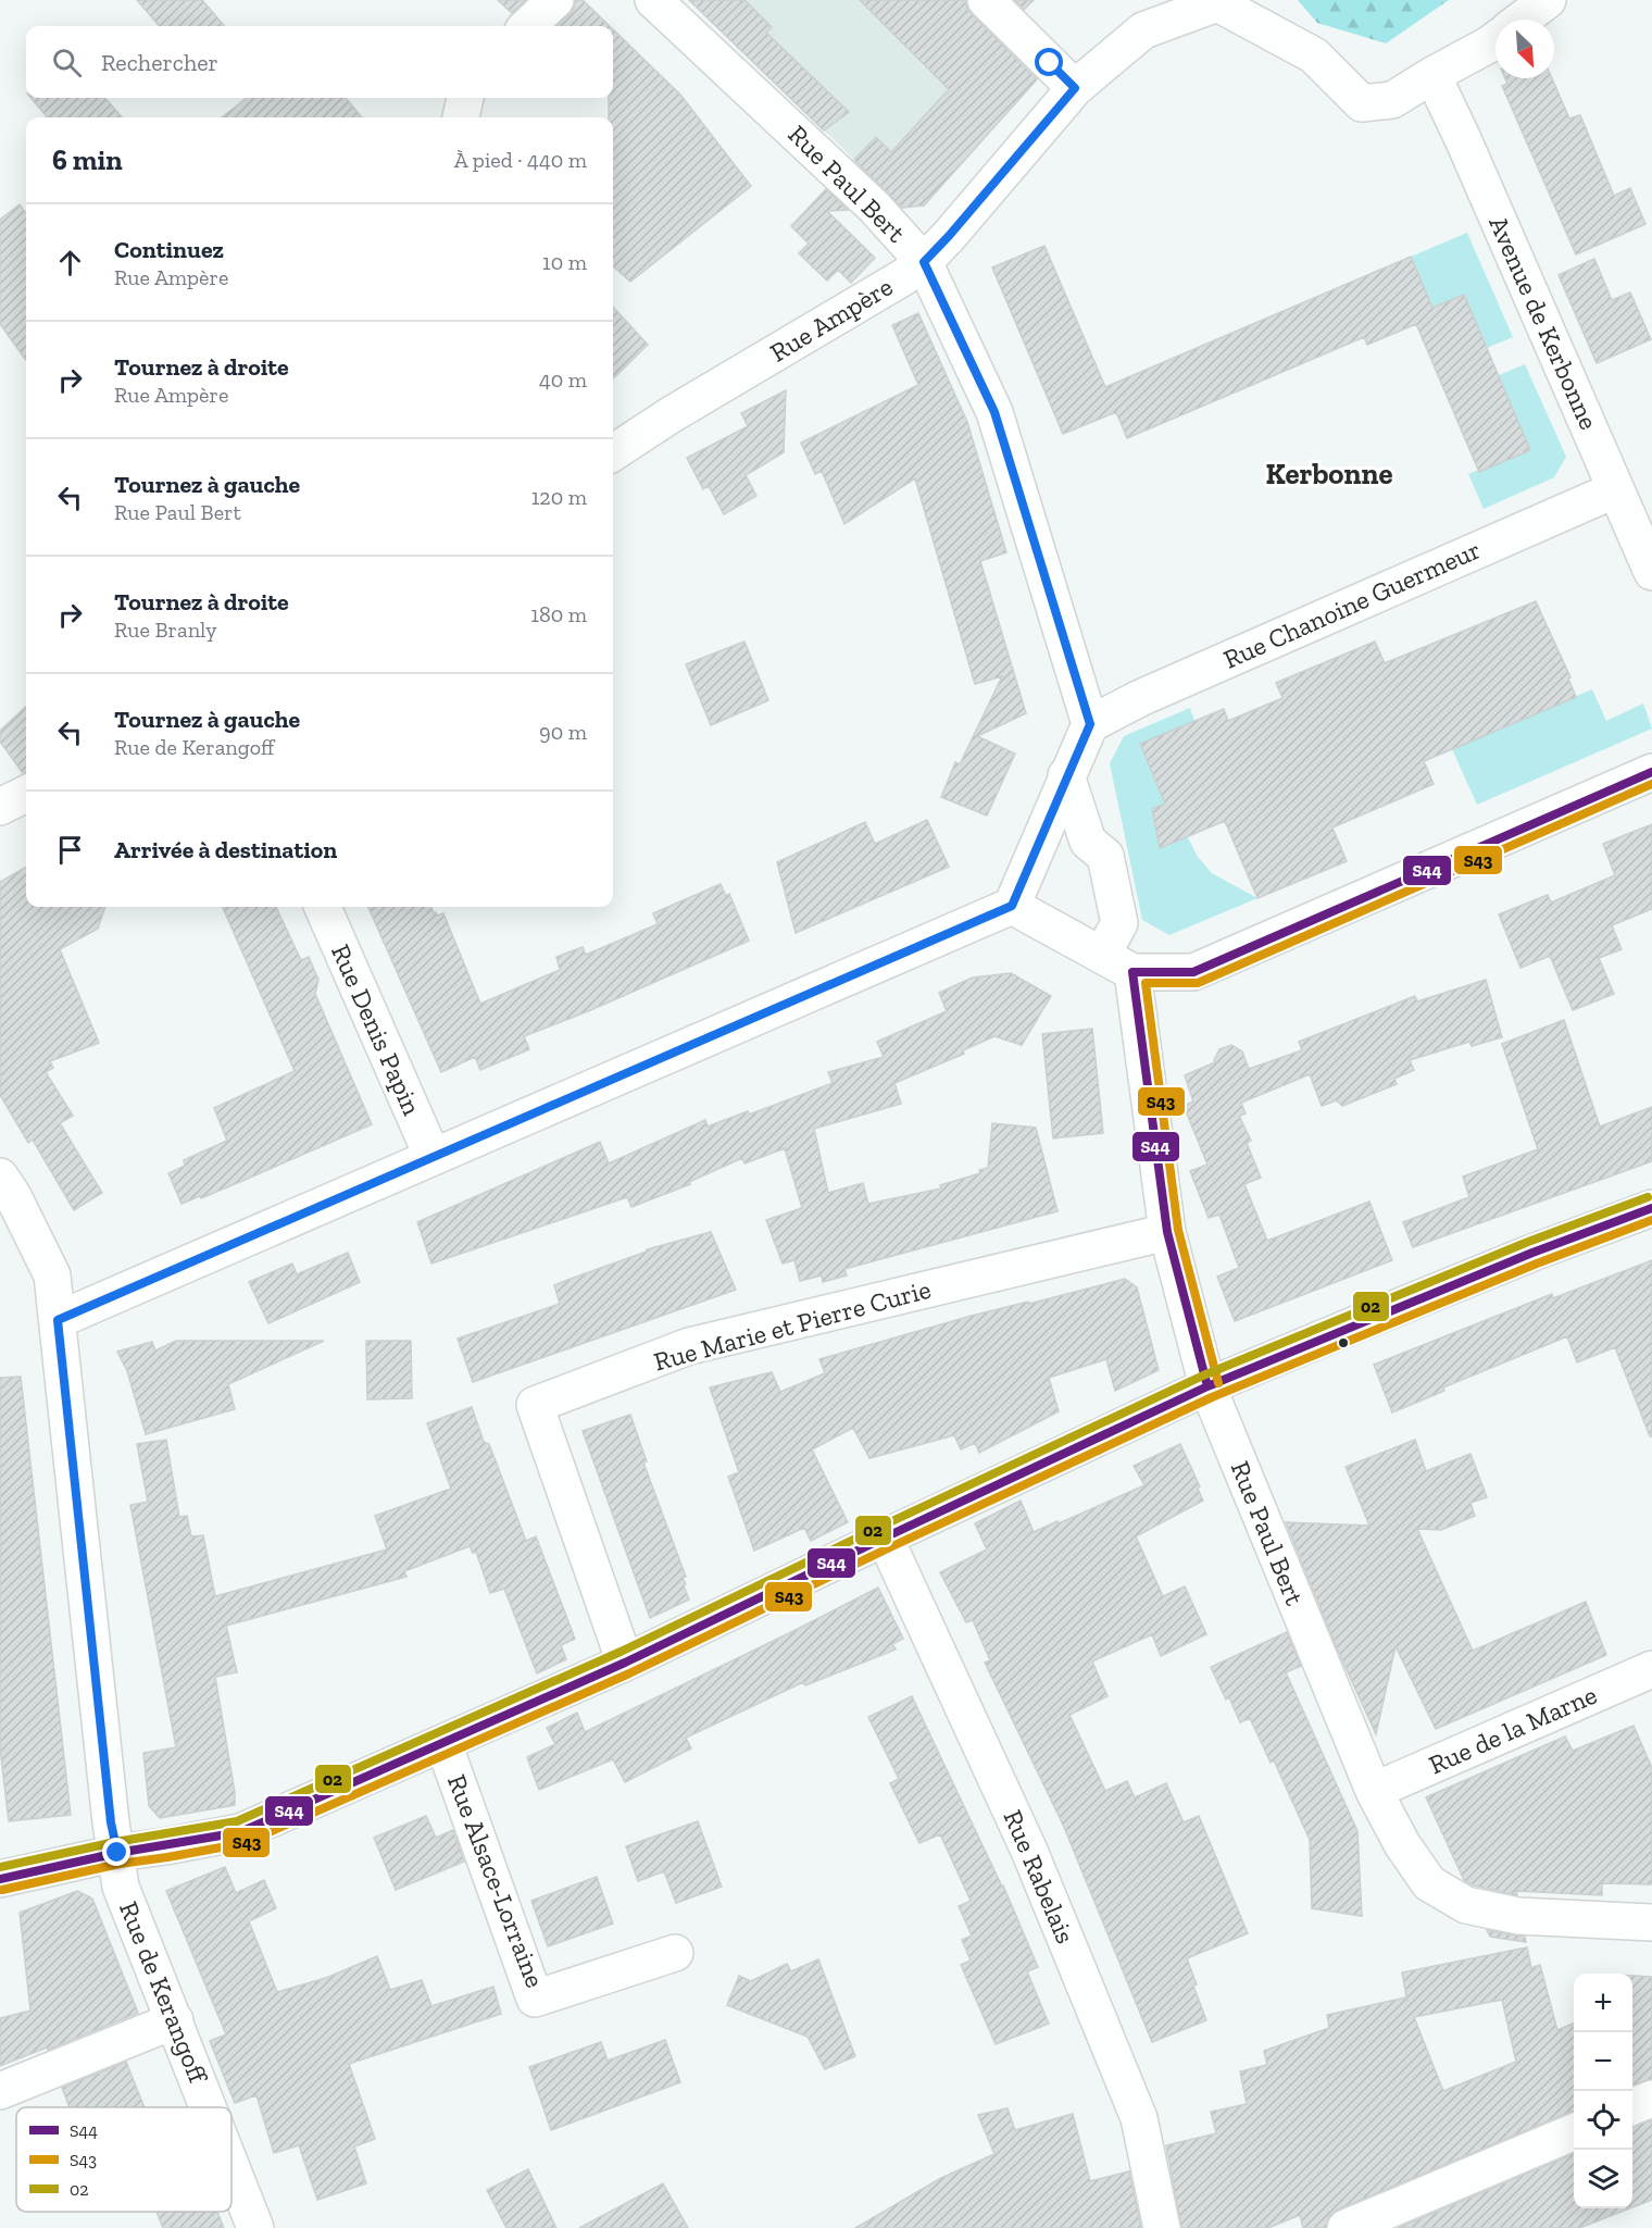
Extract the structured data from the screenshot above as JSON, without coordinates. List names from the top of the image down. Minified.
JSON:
{"streets":{"street":["Rue Paul Bert","Rue Ampère","Avenue de Kerbonne","Rue Chanoine Guermeur","Rue Denis Papin","Rue Marie et Pierre Curie","Rue de la Marne","Rue Rabelais","Rue Alsace-Lorraine","Rue de Kerangoff"]},"crossings":[["Rue Paul Bert","Rue Ampère"],["Rue Paul Bert","Rue Chanoine Guermeur"],["Rue Paul Bert","Rue Marie et Pierre Curie"],["Rue Paul Bert","Rue de la Marne"],["Rue Paul Bert","Rue Alsace-Lorraine"],["Rue Ampère","Avenue de Kerbonne"],["Avenue de Kerbonne","Rue Chanoine Guermeur"],["Rue Marie et Pierre Curie","Rue Alsace-Lorraine"],["Rue Rabelais","Rue Alsace-Lorraine"],["Rue Alsace-Lorraine","Rue de Kerangoff"]],"districts":["Kerbonne"],"lines":["transit line S44","transit line S43","transit line 02"],"legend":["S44","S43","02"],"north":"bottom right","page":{"search":"Rechercher","heading":["6 min","À pied · 440 m"],"list":[["Continuez","Rue Ampère","10 m"],["Tournez à droite","Rue Ampère","40 m"],["Tournez à gauche","Rue Paul Bert","120 m"],["Tournez à droite","Rue Branly","180 m"],["Tournez à gauche","Rue de Kerangoff","90 m"],"Arrivée à destination"],"map_buttons":["+","−"]}}
